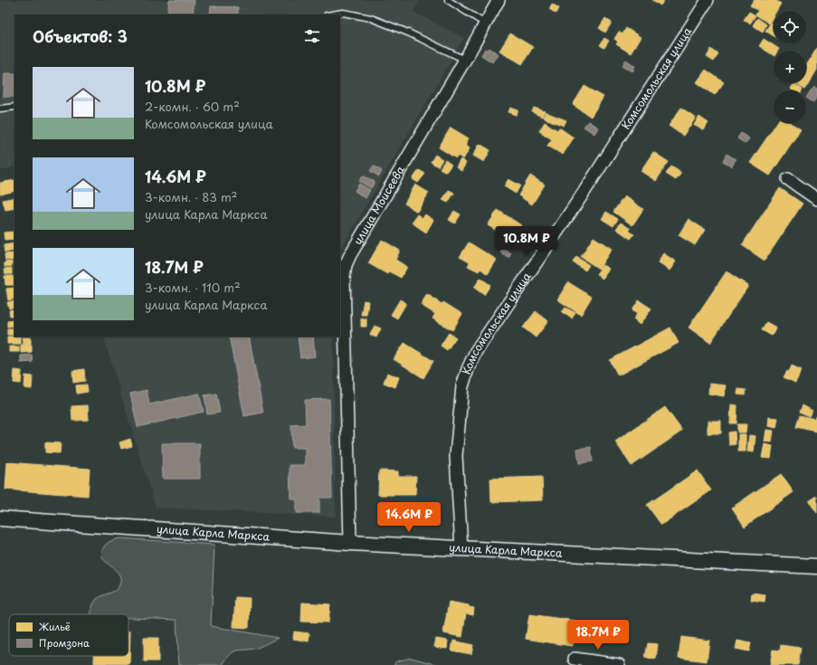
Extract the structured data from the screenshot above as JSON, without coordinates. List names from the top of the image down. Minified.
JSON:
{"streets":{"street":["Комсомольская улица","улица Моисеева","улица Карла Маркса"]},"crossings":[["Комсомольская улица","улица Карла Маркса"],["улица Моисеева","улица Карла Маркса"]],"legend":["Жильё","Промзона"],"page":{"map_buttons":["+","−"],"heading":"Объектов: 3","list":[{"name":"10.8M ₽","note":"2-комн. · 60 m² · Комсомольская улица"},{"name":"14.6M ₽","note":"3-комн. · 83 m² · улица Карла Маркса"},{"name":"18.7M ₽","note":"3-комн. · 110 m² · улица Карла Маркса"}],"price":["10.8M ₽","14.6M ₽","18.7M ₽"]}}
